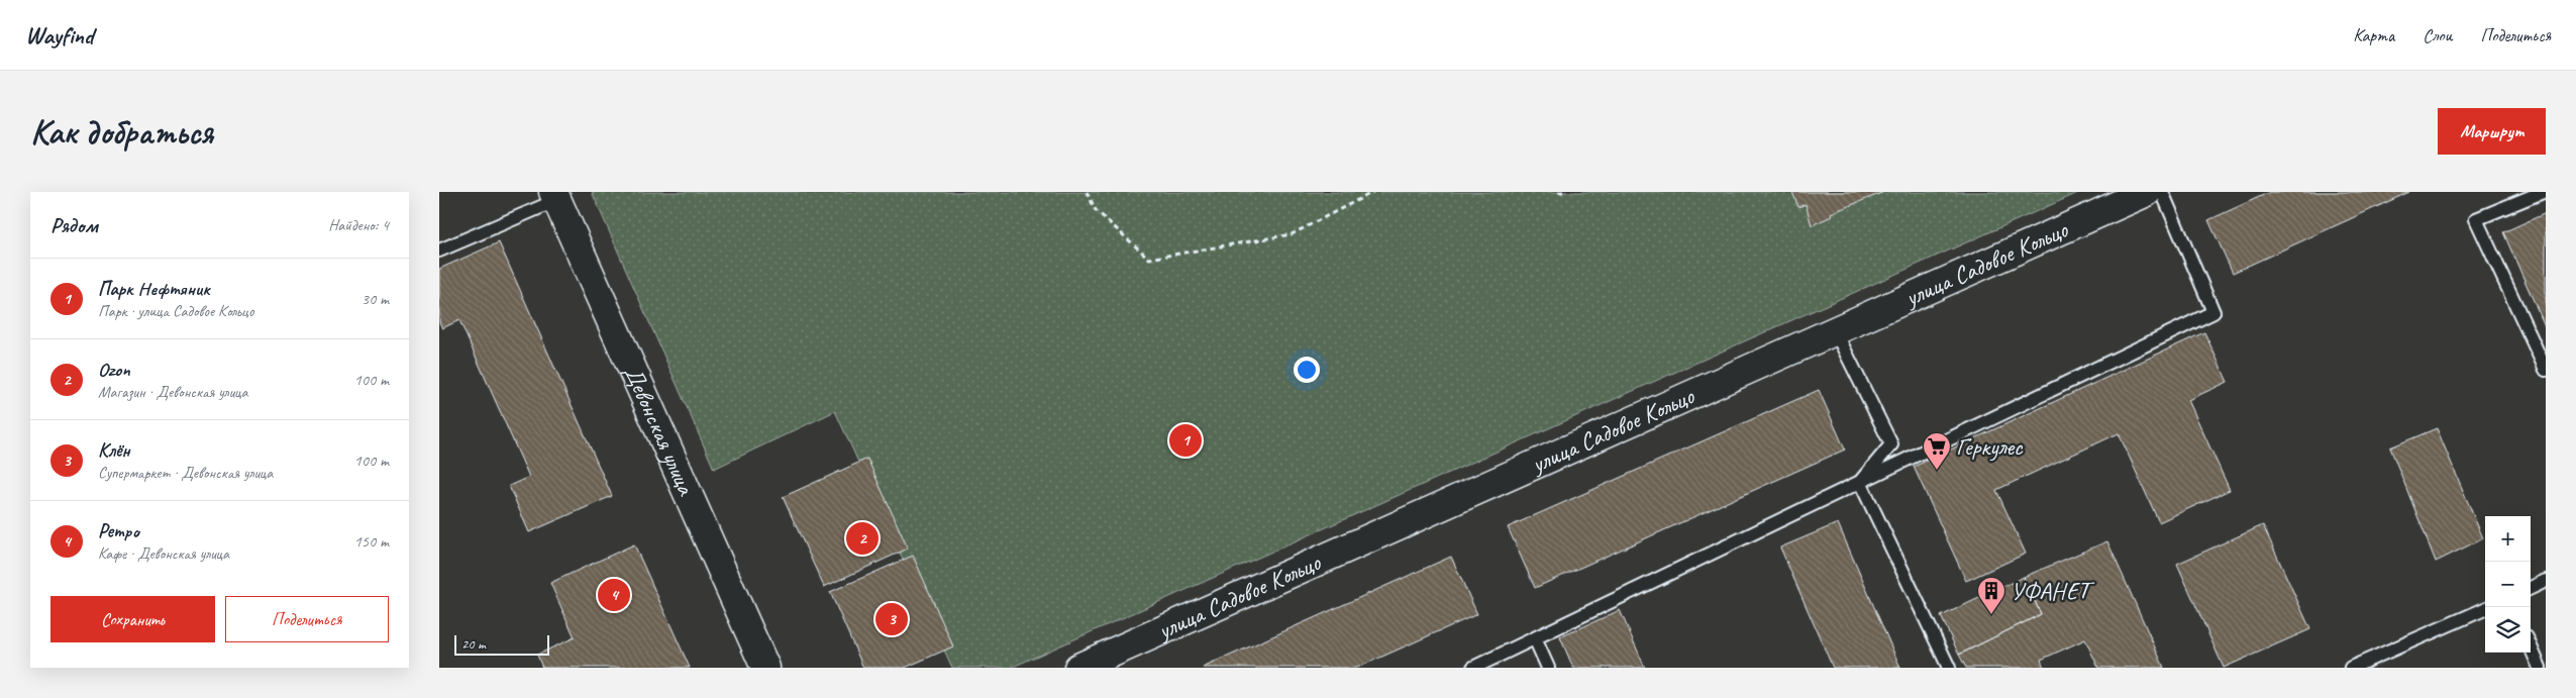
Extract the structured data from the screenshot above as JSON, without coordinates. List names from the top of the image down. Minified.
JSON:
{"streets":{"main road":["улица Садовое Кольцо","Девонская улица"]},"places":{"supermarket":["Геркулес"],"building":["УФАНЕТ"]},"scale_bar":"20 m","page":{"header":"Wayfind","nav":["Карта","Слои","Поделиться"],"buttons":["Маршрут",["Сохранить","Поделиться"]],"title":"Как добраться","heading":["Рядом","Найдено: 4"],"list":[{"mark":"1","name":"Парк Нефтяник","note":"Парк · улица Садовое Кольцо","value":"30 m"},{"mark":"2","name":"Ozon","note":"Магазин · Девонская улица","value":"100 m"},{"mark":"3","name":"Клён","note":"Супермаркет · Девонская улица","value":"100 m"},{"mark":"4","name":"Ретро","note":"Кафе · Девонская улица","value":"150 m"}],"pins":["1","2","4","3"],"map_buttons":["+","−"],"scale":"20 m"}}
